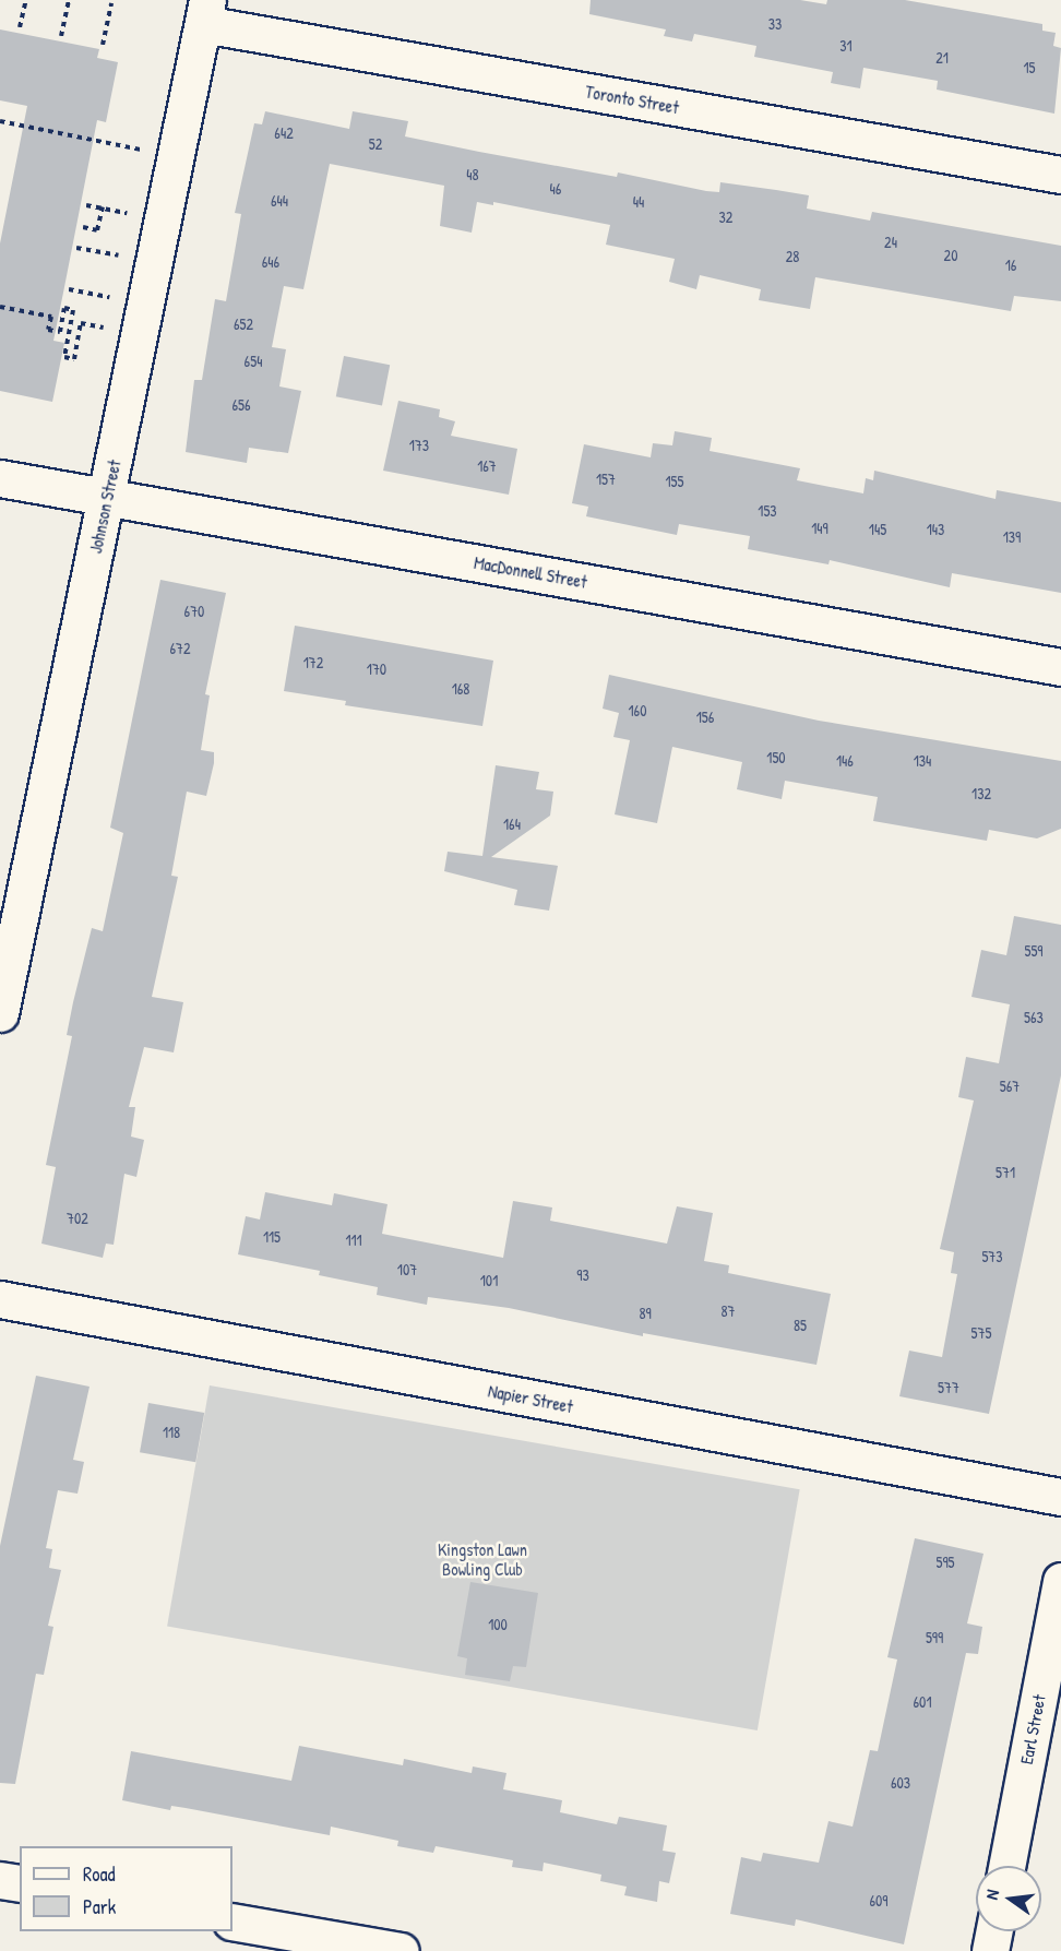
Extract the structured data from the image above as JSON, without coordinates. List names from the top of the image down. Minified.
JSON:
{"streets":{"street":["Toronto Street","Johnson Street","MacDonnell Street","Napier Street","Earl Street"]},"crossings":[["Toronto Street","Johnson Street"],["Johnson Street","MacDonnell Street"]],"parks":["Kingston Lawn Bowling Club"],"house_numbers":["33","31","21","15","642","52","48","46","644","44","32","24","20","28","646","16","652","654","656","173","167","157","155","153","149","145","143","139","670","672","172","170","168","160","156","150","146","134","132","164","559","563","567","571","702","115","111","573","107","93","101","87","89","85","575","577","118","595","100","599","601","603","609"],"legend":["Road","Park"],"north":"left"}
